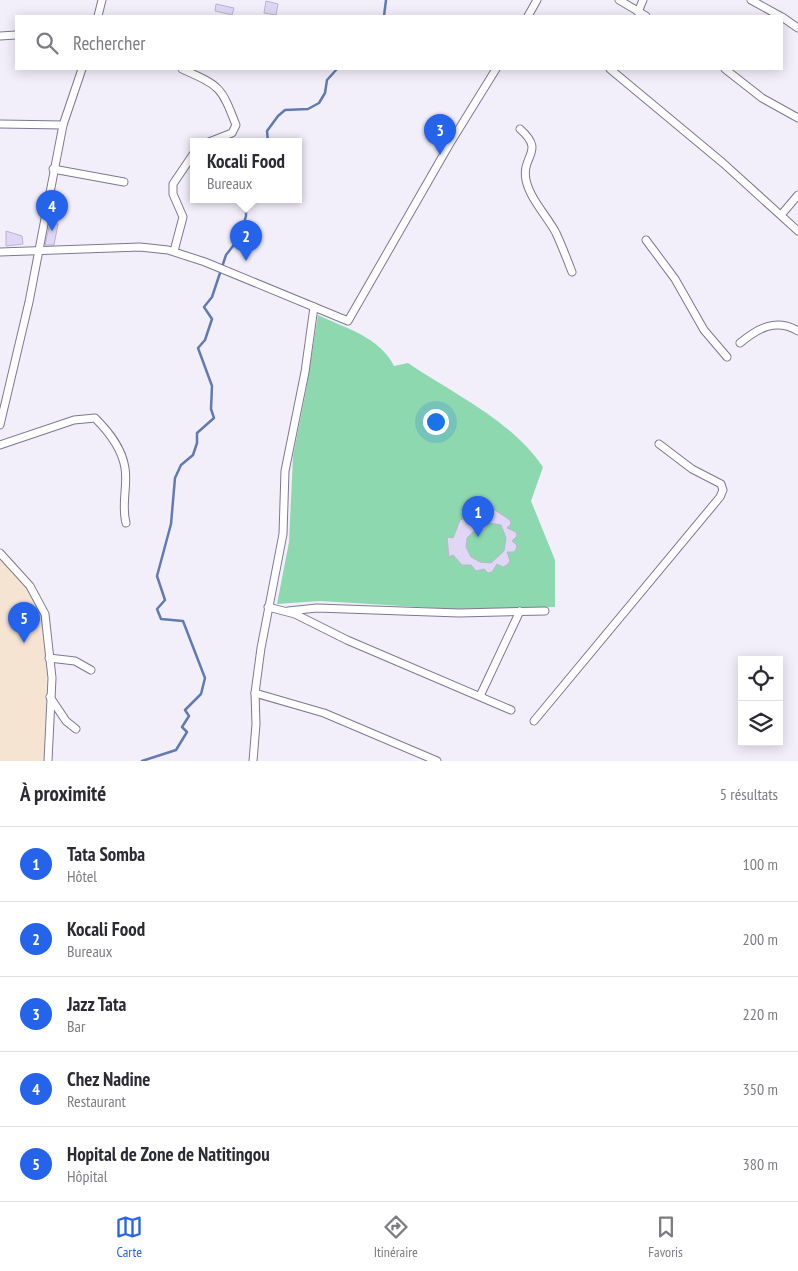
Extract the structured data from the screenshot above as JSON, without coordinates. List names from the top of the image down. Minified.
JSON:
{"page":{"search":"Rechercher","pins":["3","4","2","1","5"],"popup":["Kocali Food","Bureaux"],"heading":["À proximité","5 résultats"],"list":[{"mark":"1","name":"Tata Somba","note":"Hôtel","value":"100 m"},{"mark":"2","name":"Kocali Food","note":"Bureaux","value":"200 m"},{"mark":"3","name":"Jazz Tata","note":"Bar","value":"220 m"},{"mark":"4","name":"Chez Nadine","note":"Restaurant","value":"350 m"},{"mark":"5","name":"Hopital de Zone de Natitingou","note":"Hôpital","value":"380 m"}],"nav":["Carte","Itinéraire","Favoris"]}}
